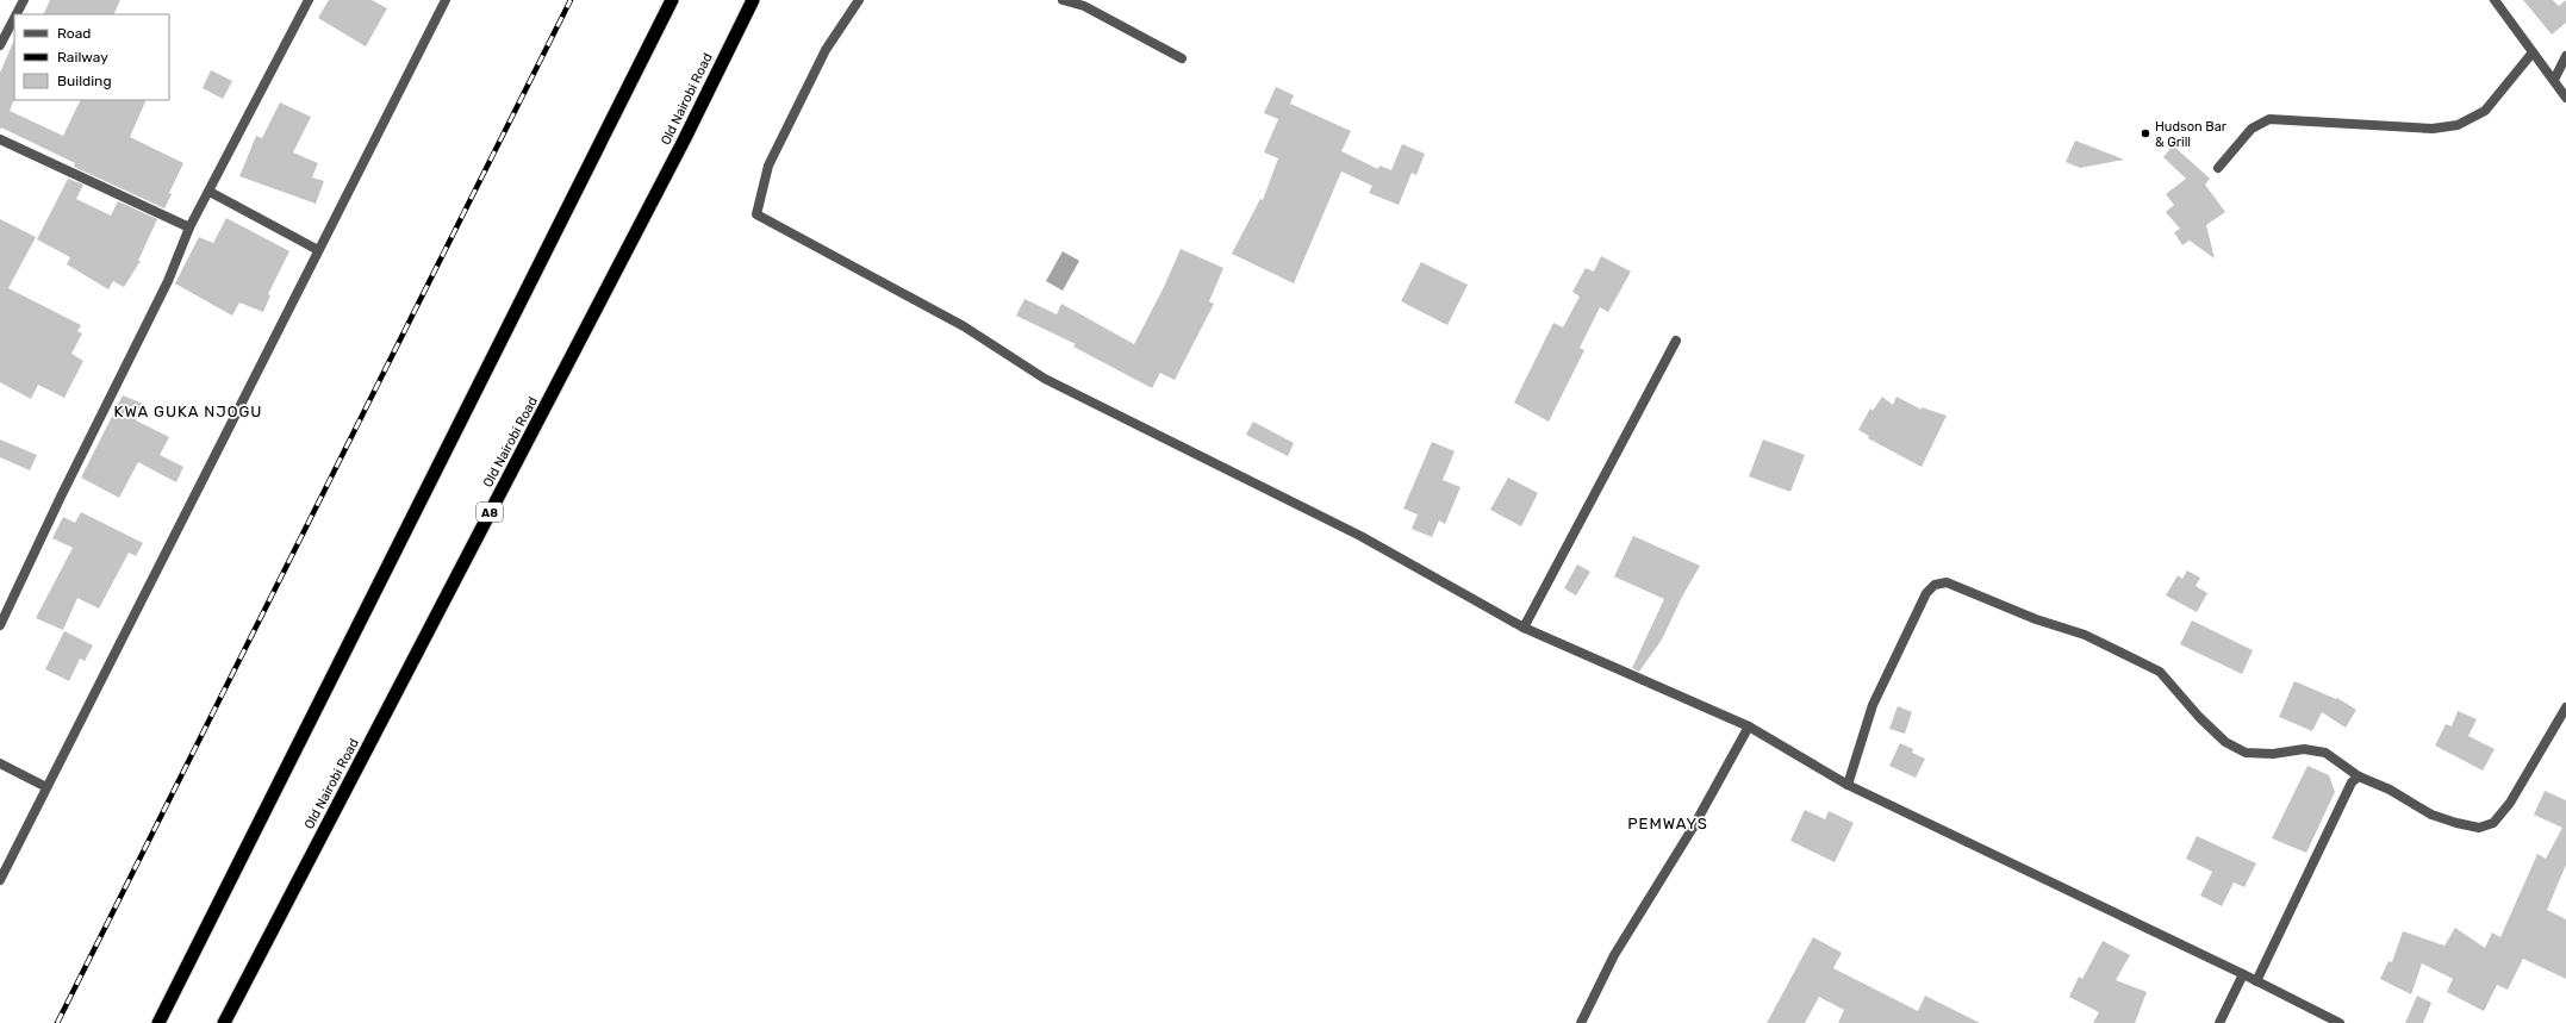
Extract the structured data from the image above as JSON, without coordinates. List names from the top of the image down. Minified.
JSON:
{"streets":{"highway":["Old Nairobi Road","A8"]},"districts":["KWA GUKA NJOGU","PEMWAYS"],"places":["Hudson Bar & Grill"],"legend":["Road","Railway","Building"]}
